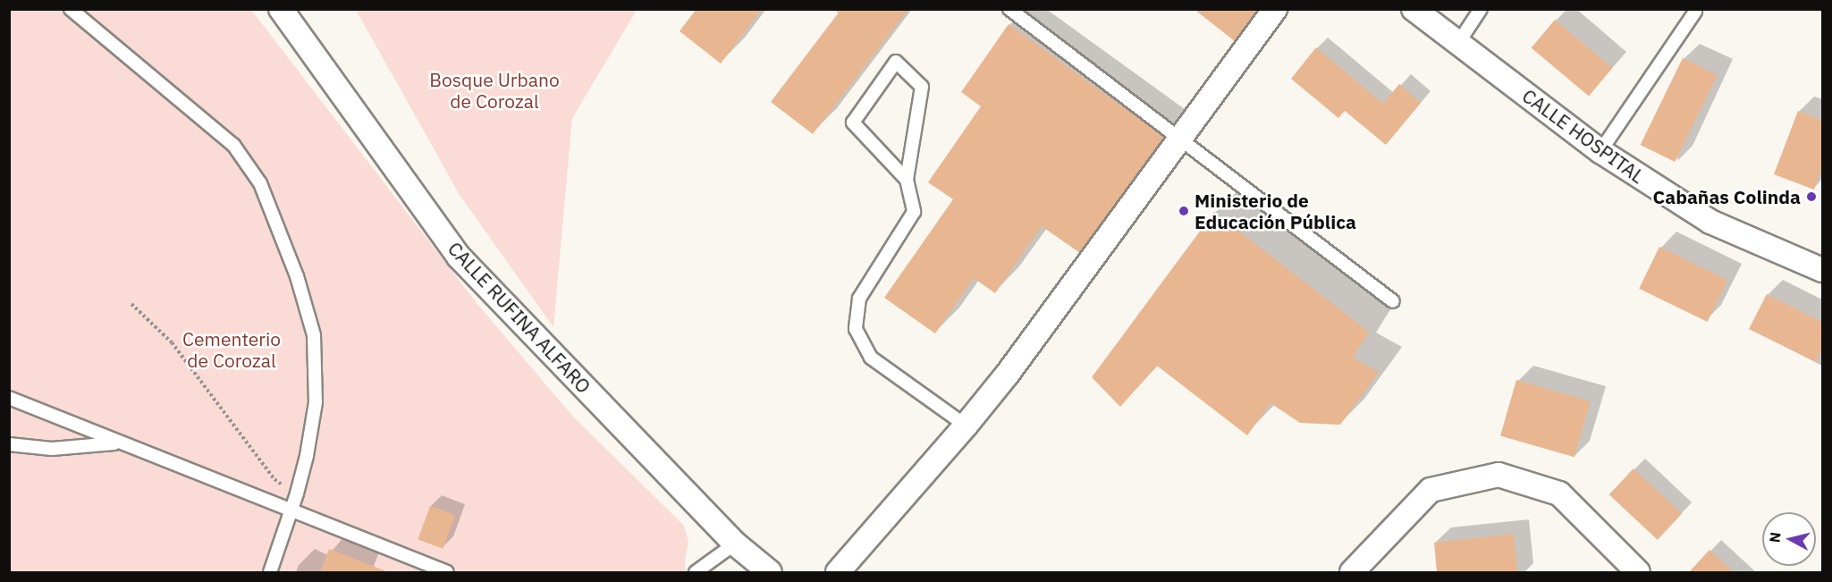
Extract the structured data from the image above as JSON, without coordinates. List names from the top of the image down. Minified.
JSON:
{"streets":{"street":["CALLE HOSPITAL","CALLE RUFINA ALFARO"]},"parks":["Bosque Urbano de Corozal","Cementerio de Corozal"],"places":["Cabañas Colinda","Ministerio de Educación Pública"],"north":"left"}
